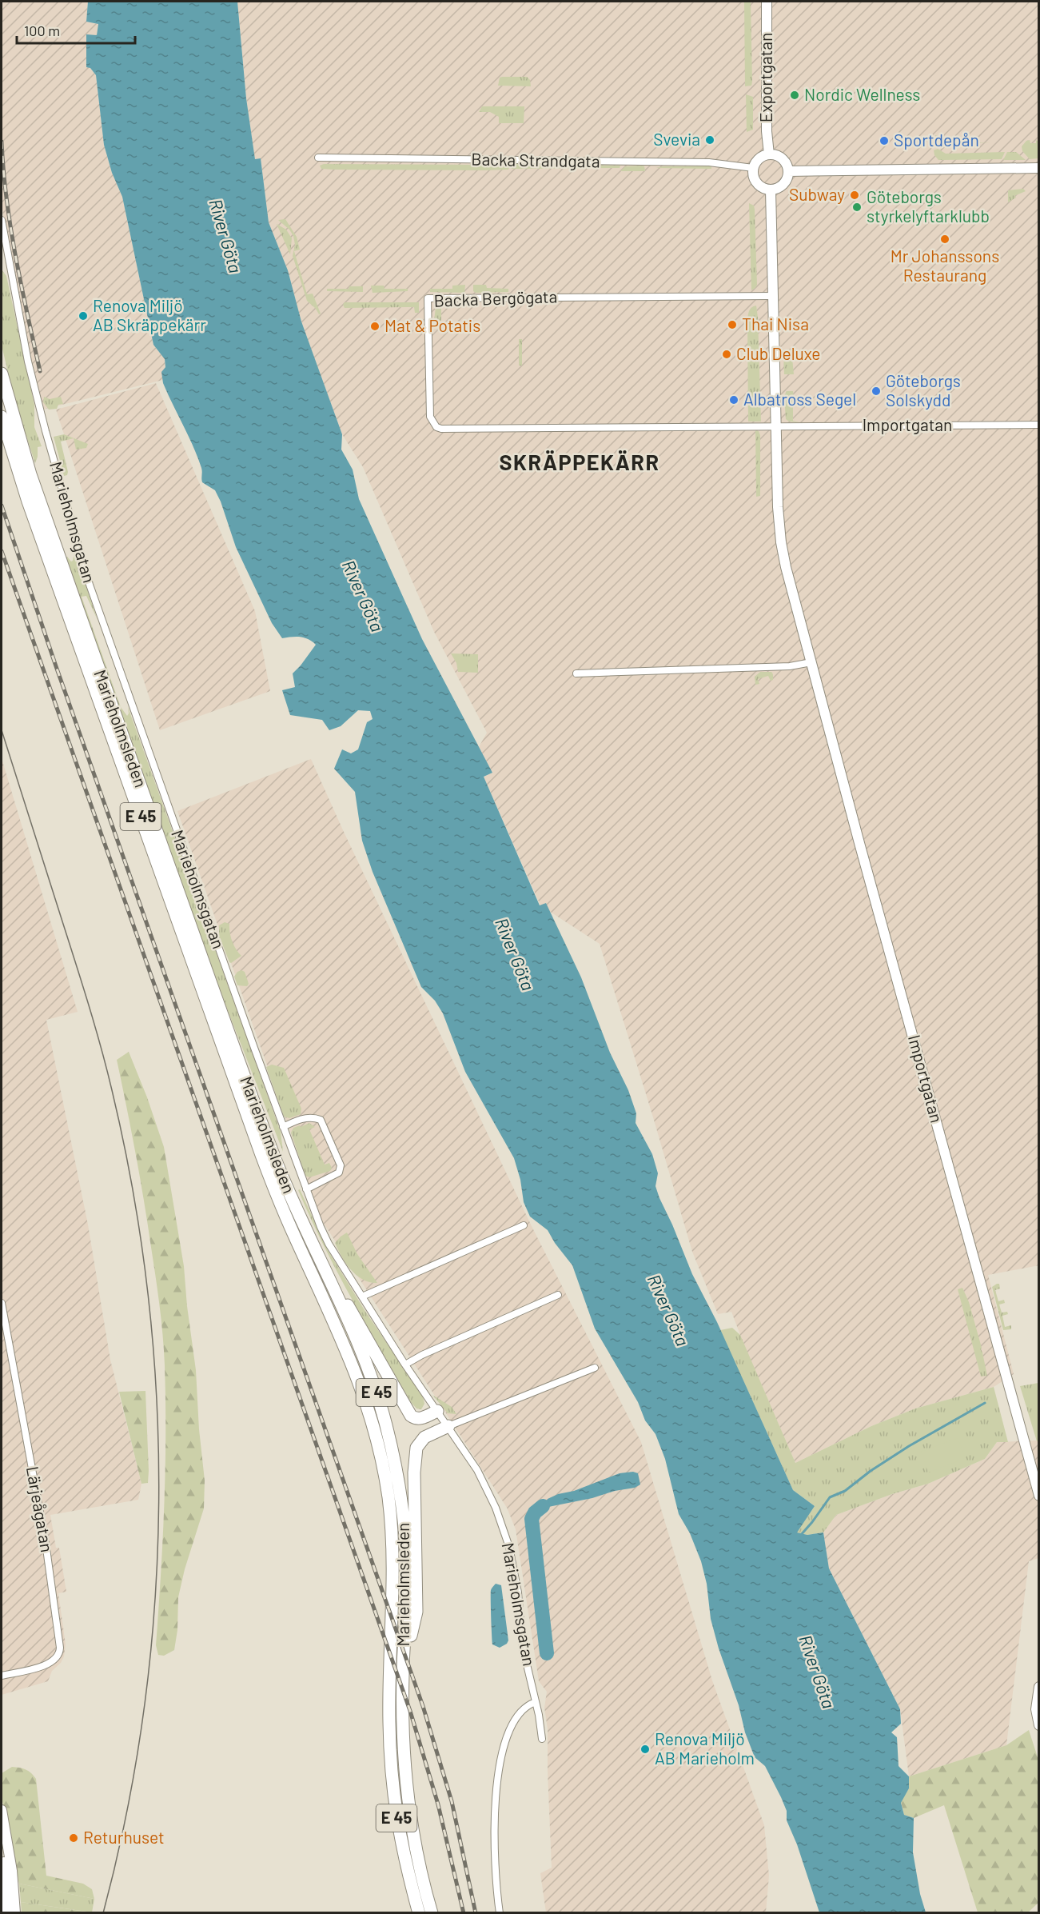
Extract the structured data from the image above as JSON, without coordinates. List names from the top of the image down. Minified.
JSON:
{"streets":{"highway":["Marieholmsleden","E 45"],"street":["Exportgatan","Backa Strandgata","Backa Bergögata","Importgatan","Marieholmsgatan","Lärjeågatan"]},"crossings":[["Exportgatan","Backa Strandgata"],["Exportgatan","Importgatan"],["Backa Strandgata","Importgatan"],["Backa Bergögata","Importgatan"]],"districts":["SKRÄPPEKÄRR"],"water":["River Göta"],"places":["Nordic Wellness","Svevia","Sportdepån","Subway","Göteborgs styrkelyftarklubb","Mr Johanssons Restaurang","Renova Miljö AB Skräppekärr","Thai Nisa","Mat & Potatis","Club Deluxe","Göteborgs Solskydd","Albatross Segel","Renova Miljö AB Marieholm","Returhuset"],"scale_bar":"100 m"}
